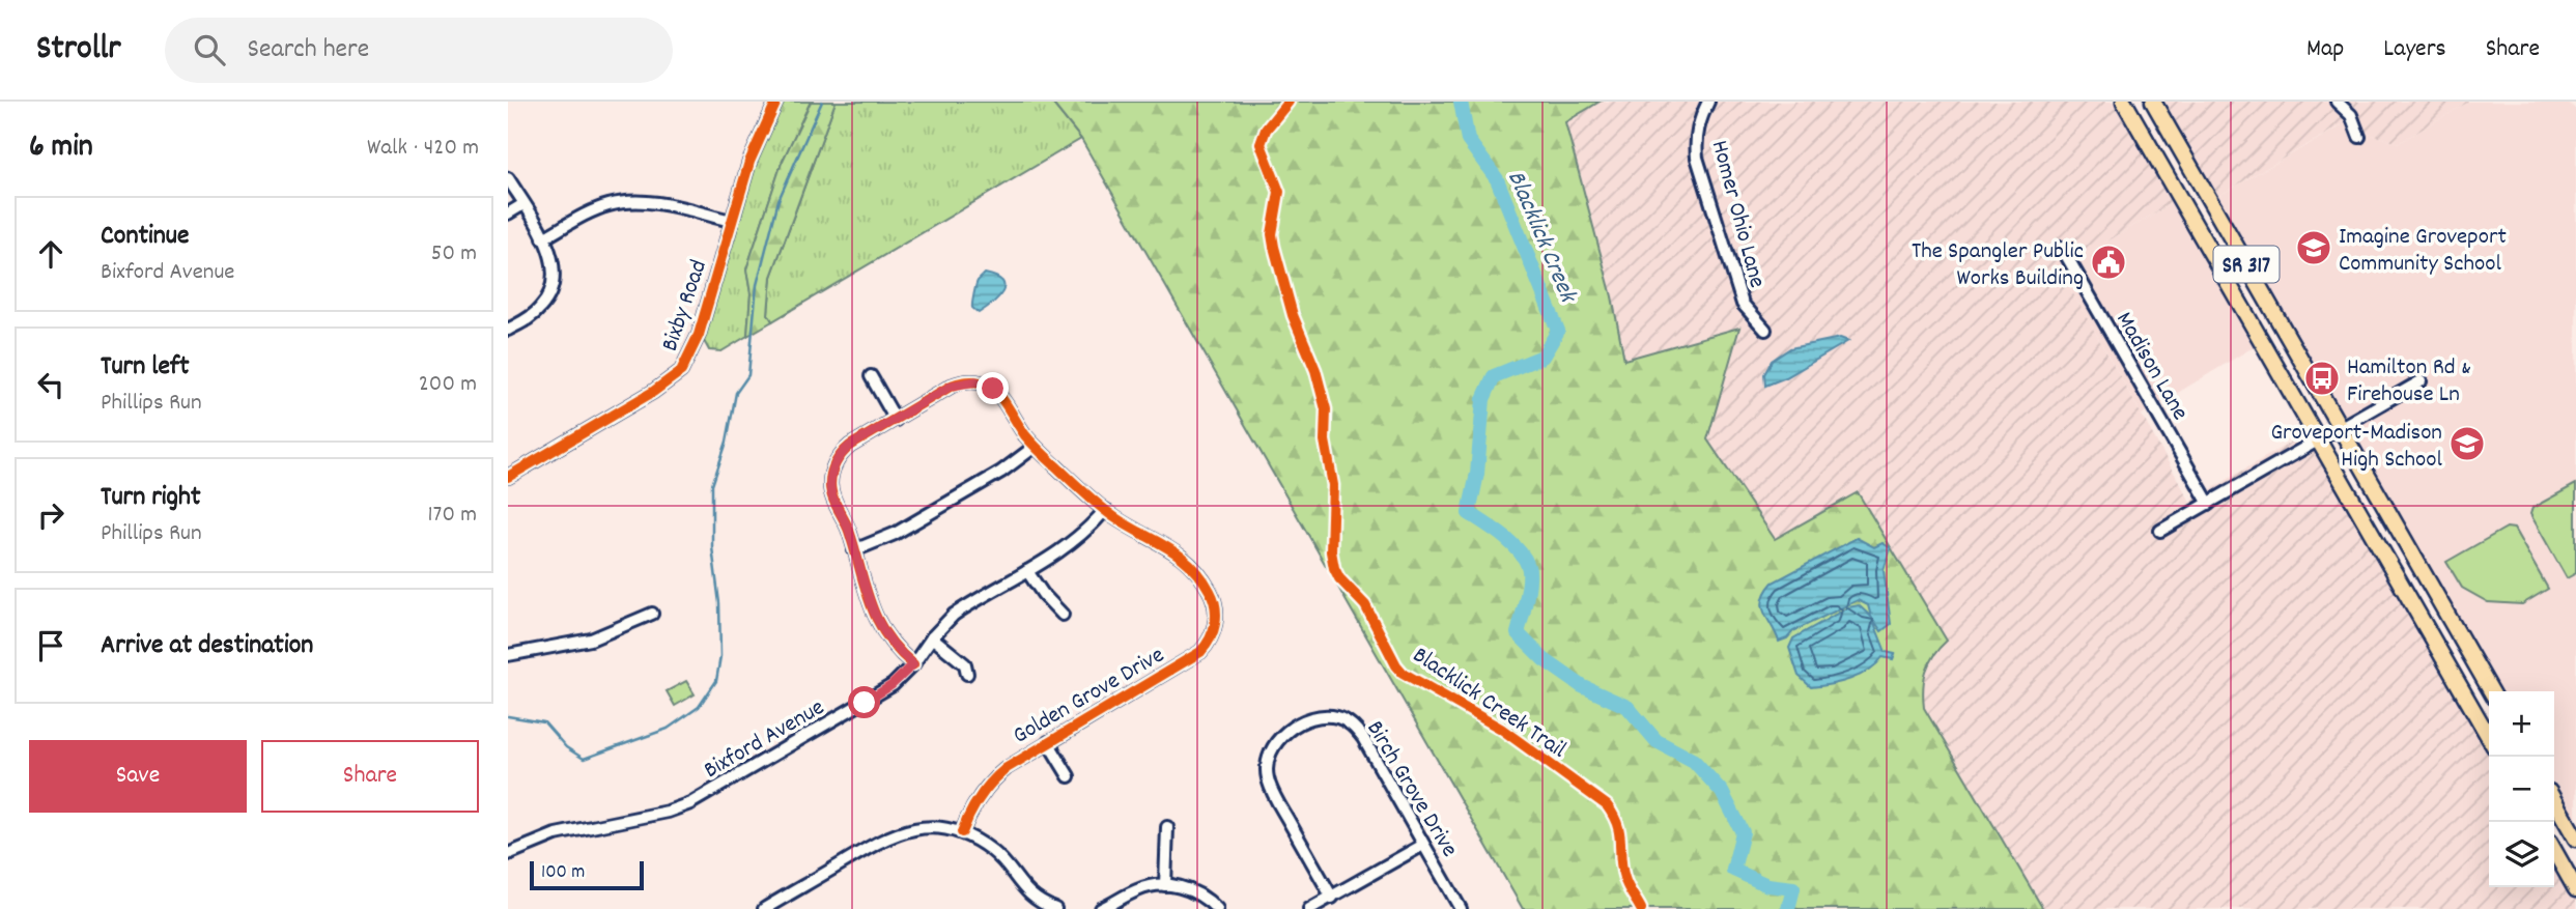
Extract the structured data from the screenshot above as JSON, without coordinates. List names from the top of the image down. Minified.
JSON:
{"streets":{"main road":["SR 317"],"street":["Homer Ohio Lane","Bixby Road","Madison Lane","Golden Grove Drive","Bixford Avenue","Birch Grove Drive"],"cycle path":["Blacklick Creek Trail"]},"crossings":[["Golden Grove Drive","Bixford Avenue"]],"water":["Blacklick Creek"],"places":{"school or university":["Imagine Groveport Community School","Groveport-Madison High School"],"public building":["The Spangler Public Works Building"],"bus stop":["Hamilton Rd & Firehouse Ln"]},"scale_bar":"100 m","page":{"header":"Strollr","search":"Search here","nav":["Map","Layers","Share"],"heading":["6 min","Walk · 420 m"],"list":[["Continue","Bixford Avenue","50 m"],["Turn left","Phillips Run","200 m"],["Turn right","Phillips Run","170 m"],"Arrive at destination"],"map_buttons":["+","−"],"buttons":["Save","Share"],"scale":"100 m"}}
